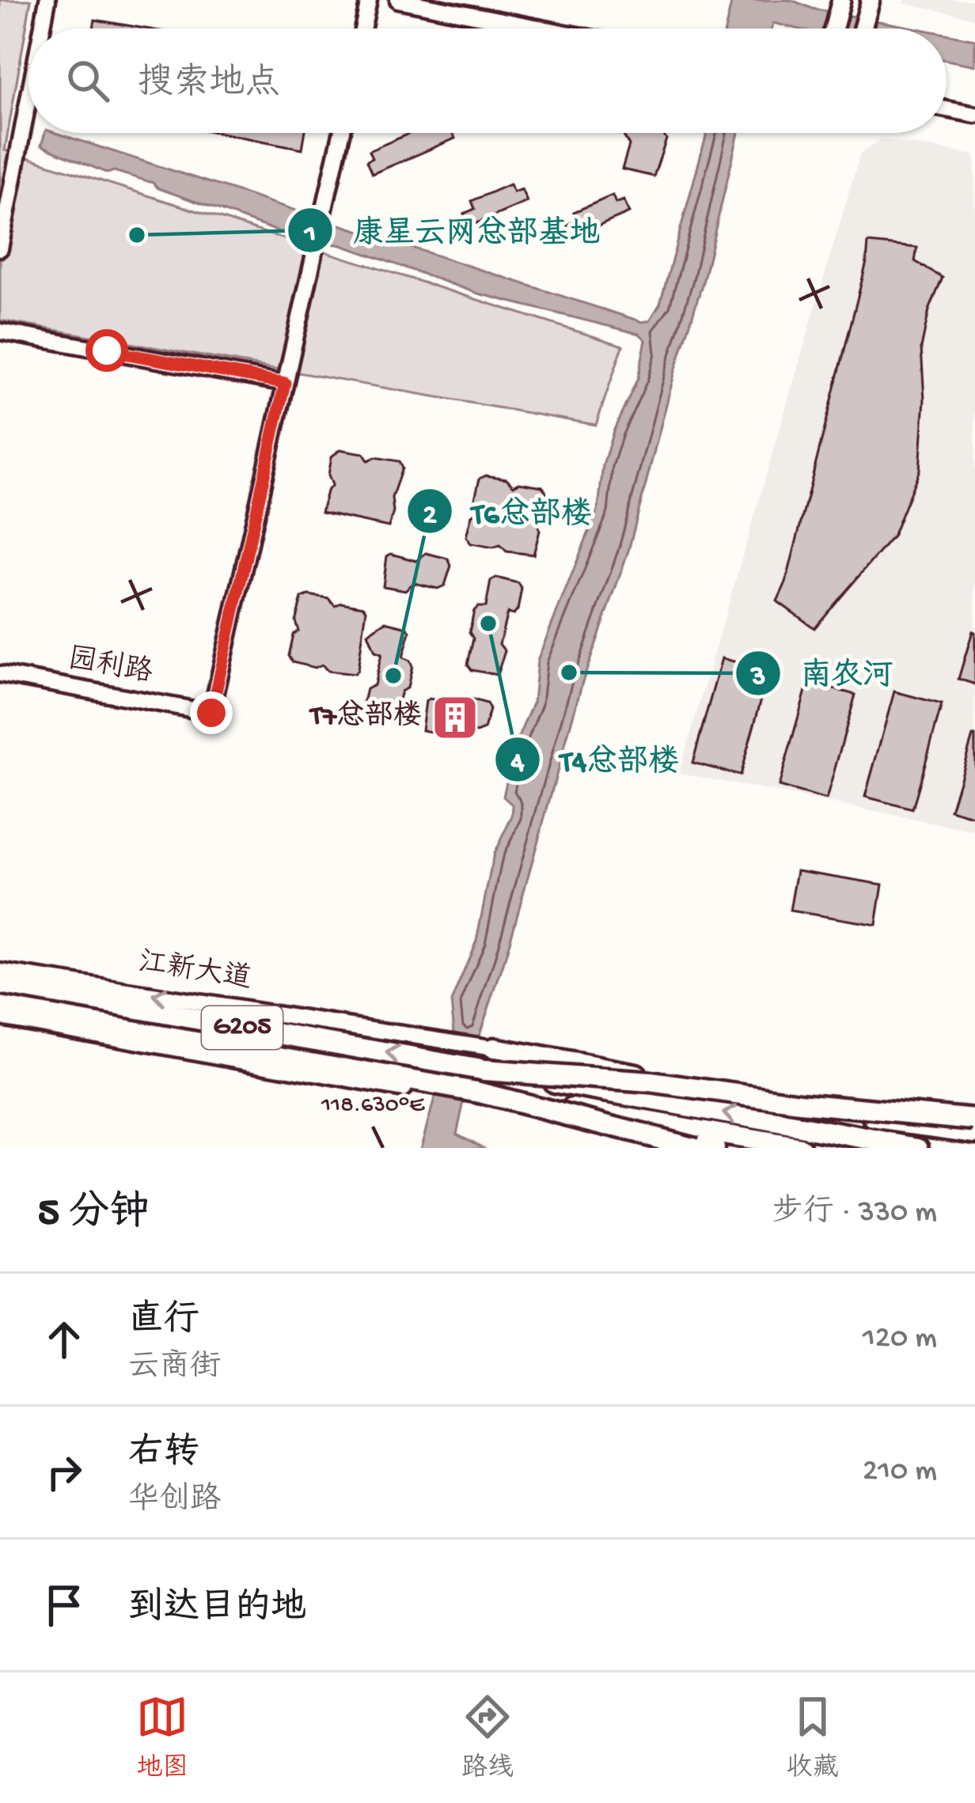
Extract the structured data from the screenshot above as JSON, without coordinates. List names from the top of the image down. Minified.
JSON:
{"streets":{"highway":["江新大道","G205"],"street":["园利路"]},"crossings":[["江新大道","G205"]],"places":{"other":["康星云网总部基地","T4总部楼","南农河","T6总部楼"],"building":["T7总部楼"]},"page":{"search":"搜索地点","heading":["5 分钟","步行 · 330 m"],"list":[["直行","云商街","120 m"],["右转","华创路","210 m"],"到达目的地"],"nav":["地图","路线","收藏"]},"coordinates":["118.630°E"]}
